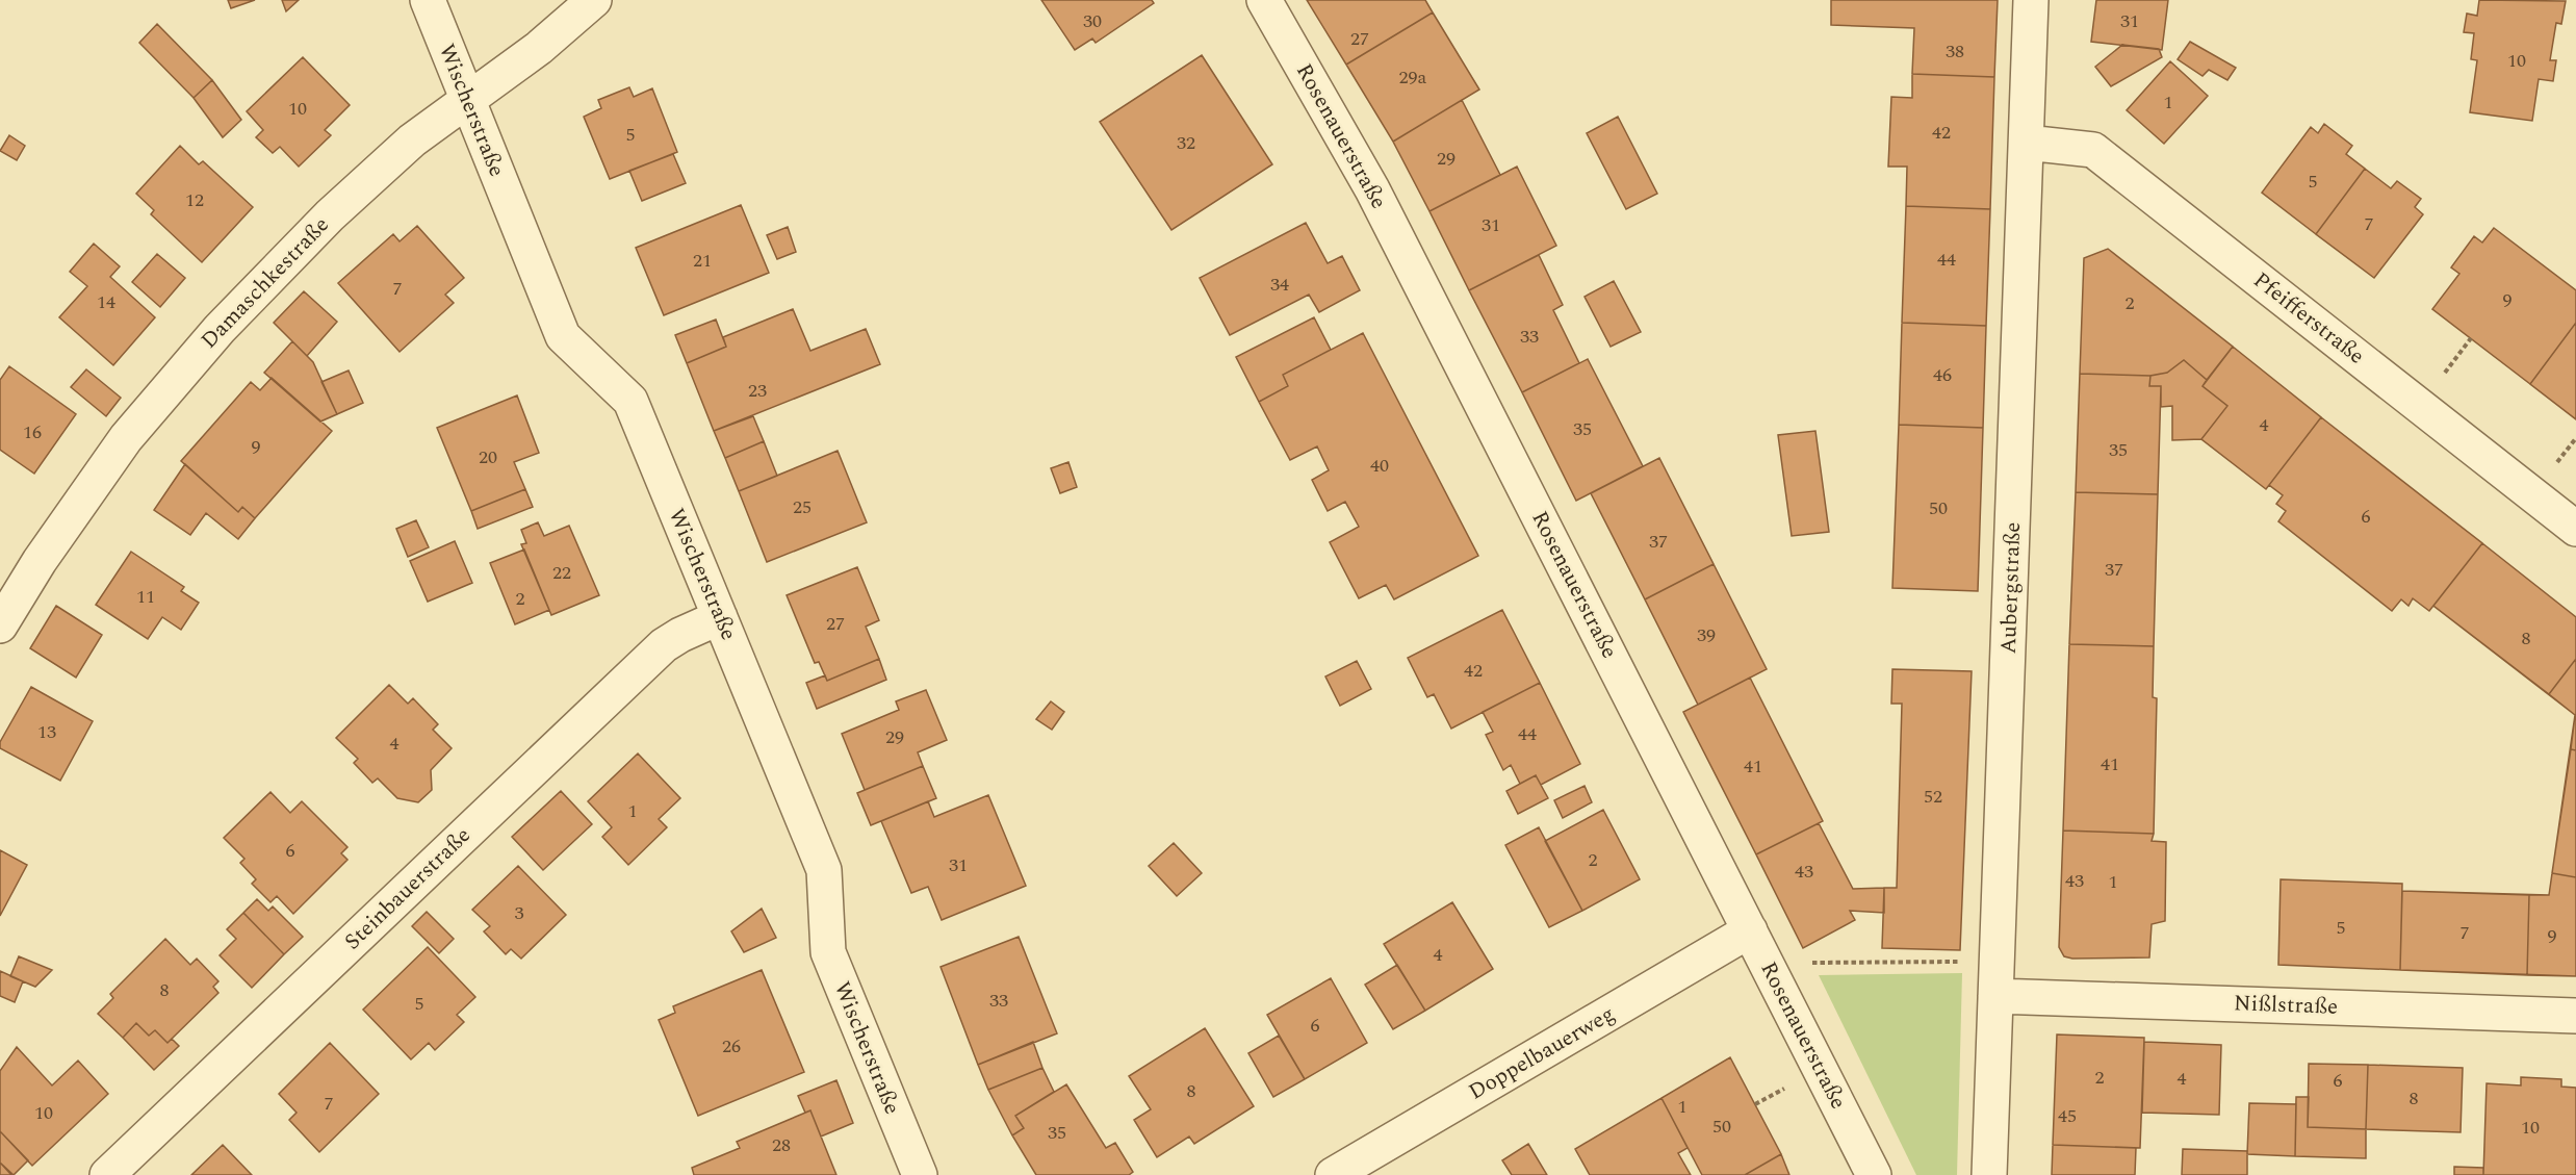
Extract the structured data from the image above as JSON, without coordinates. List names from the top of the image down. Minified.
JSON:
{"streets":{"street":["Wischerstraße","Rosenauerstraße","Damaschkestraße","Pfeifferstraße","Aubergstraße","Steinbauerstraße","Nißlstraße","Doppelbauerweg"]},"crossings":[["Wischerstraße","Damaschkestraße"],["Wischerstraße","Steinbauerstraße"],["Rosenauerstraße","Doppelbauerweg"],["Pfeifferstraße","Aubergstraße"],["Aubergstraße","Nißlstraße"]],"house_numbers":["30","31","27","38","10","29a","1","10","42","5","32","29","5","12","7","31","44","21","34","7","9","14","2","33","46","23","4","35","16","9","35","20","40","25","50","6","37","37","22","11","2","27","39","8","42","13","44","29","4","41","41","52","1","6","2","31","43","43","1","3","5","7","9","4","8","33","5","6","26","2","4","6","8","8","7","1","10","45","50","10","35","28"]}
